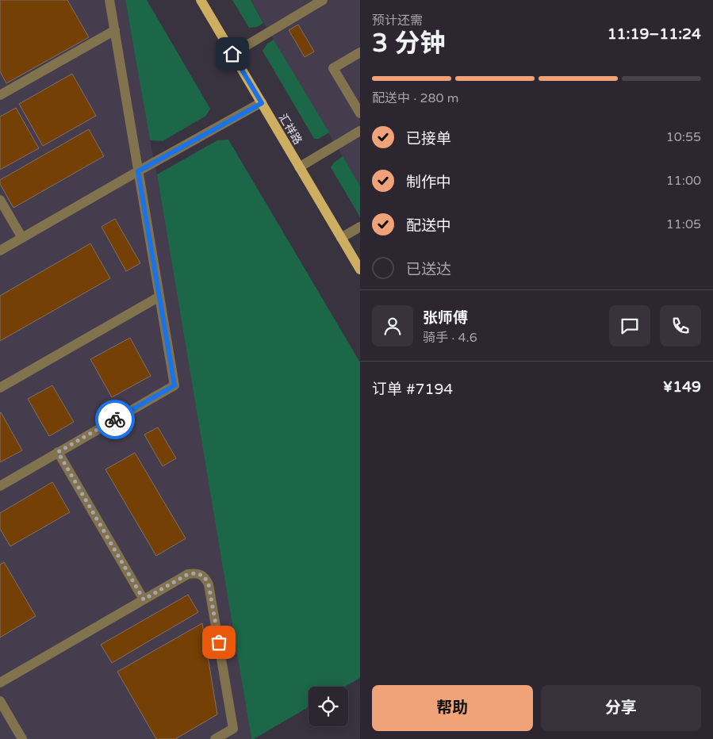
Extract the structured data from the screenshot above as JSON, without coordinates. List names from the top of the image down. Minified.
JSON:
{"streets":{"main road":["汇祥路"]},"page":{"heading":["3 分钟","预计还需","11:19–11:24"],"panel":["张师傅","骑手 · 4.6","订单 #7194","¥149"],"bar":"配送中 · 280 m","list":[["已接单","10:55"],["制作中","11:00"],["配送中","11:05"],"已送达"],"buttons":["帮助","分享"]}}
